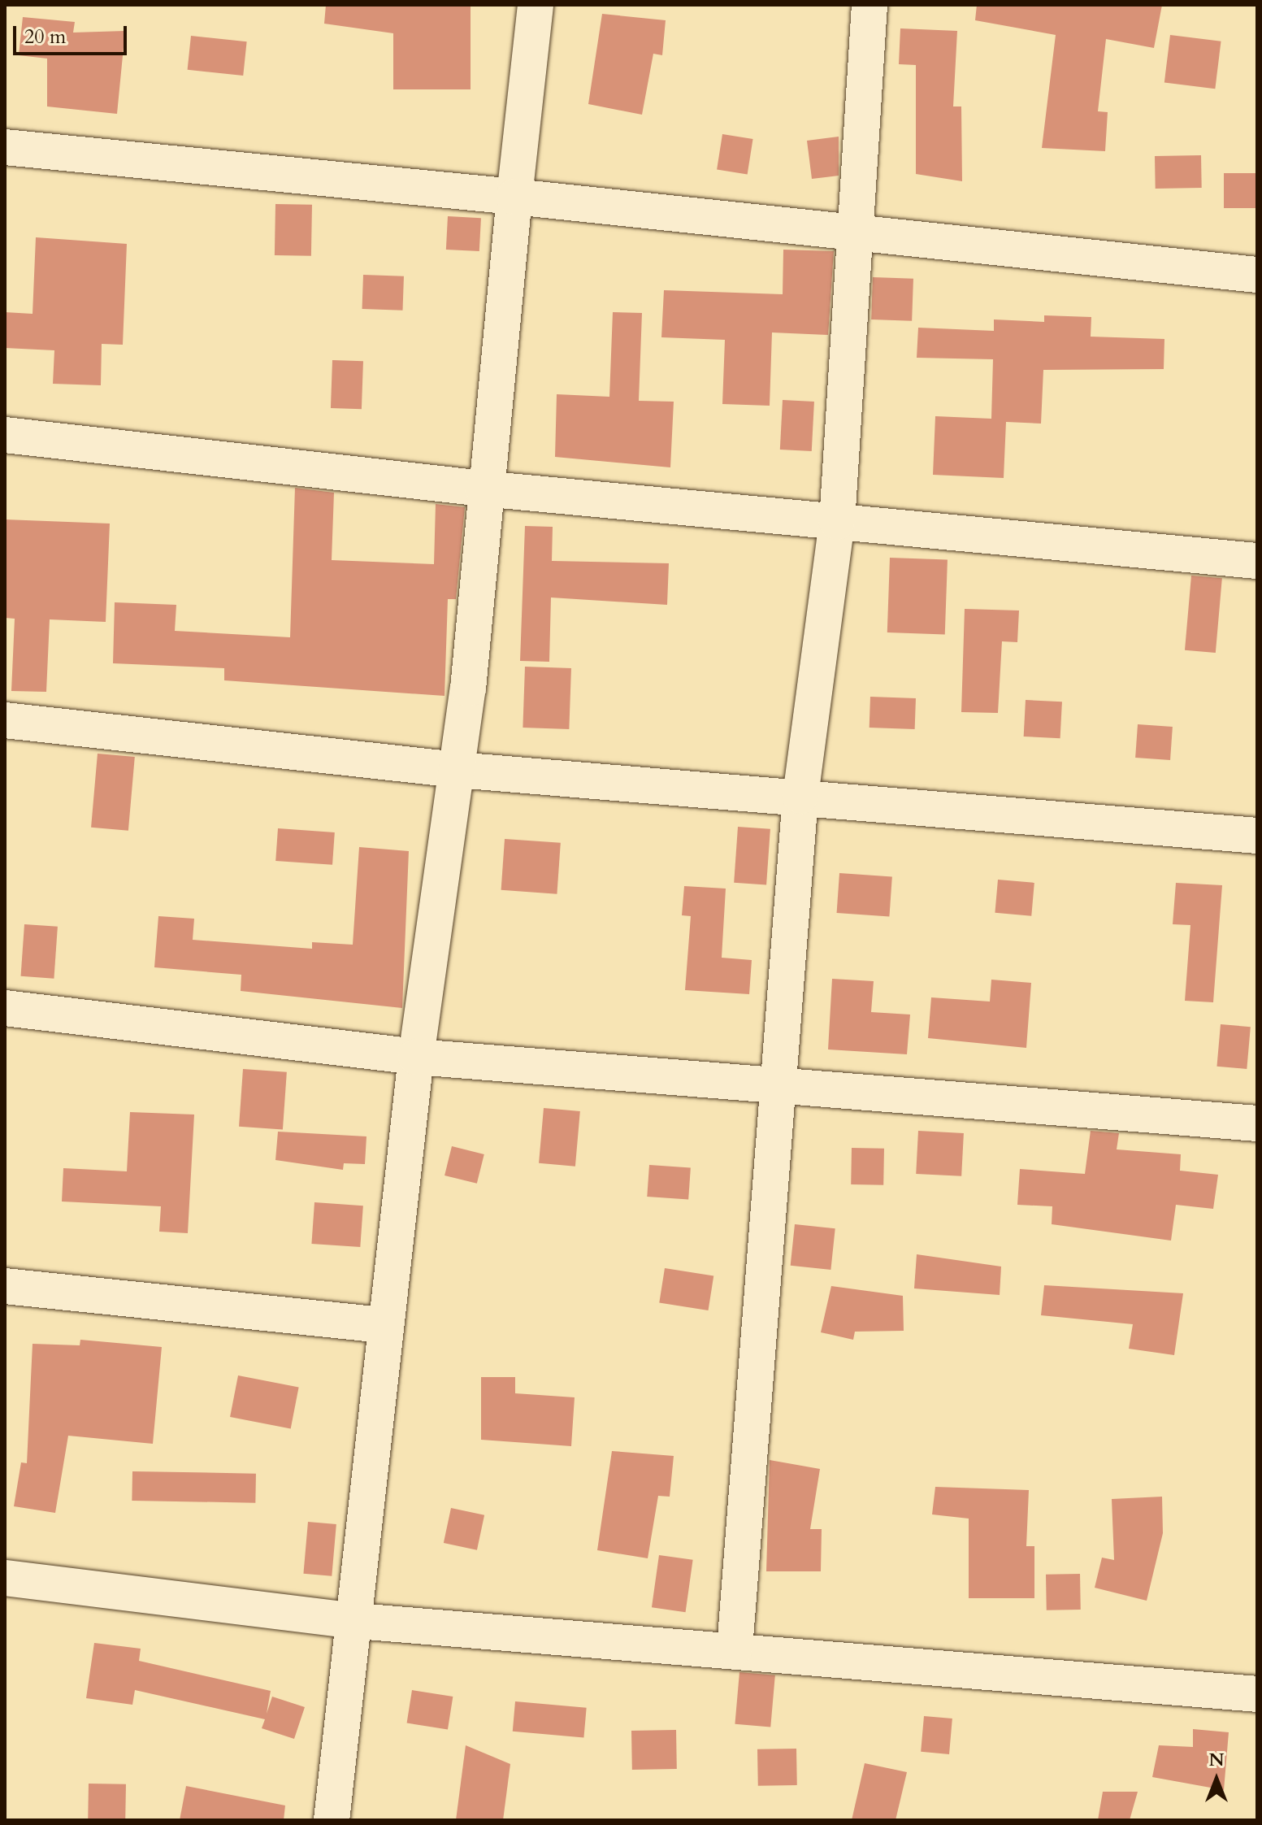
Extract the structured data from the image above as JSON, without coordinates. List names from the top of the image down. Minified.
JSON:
{"scale_bar":"20 m","north":"top"}
